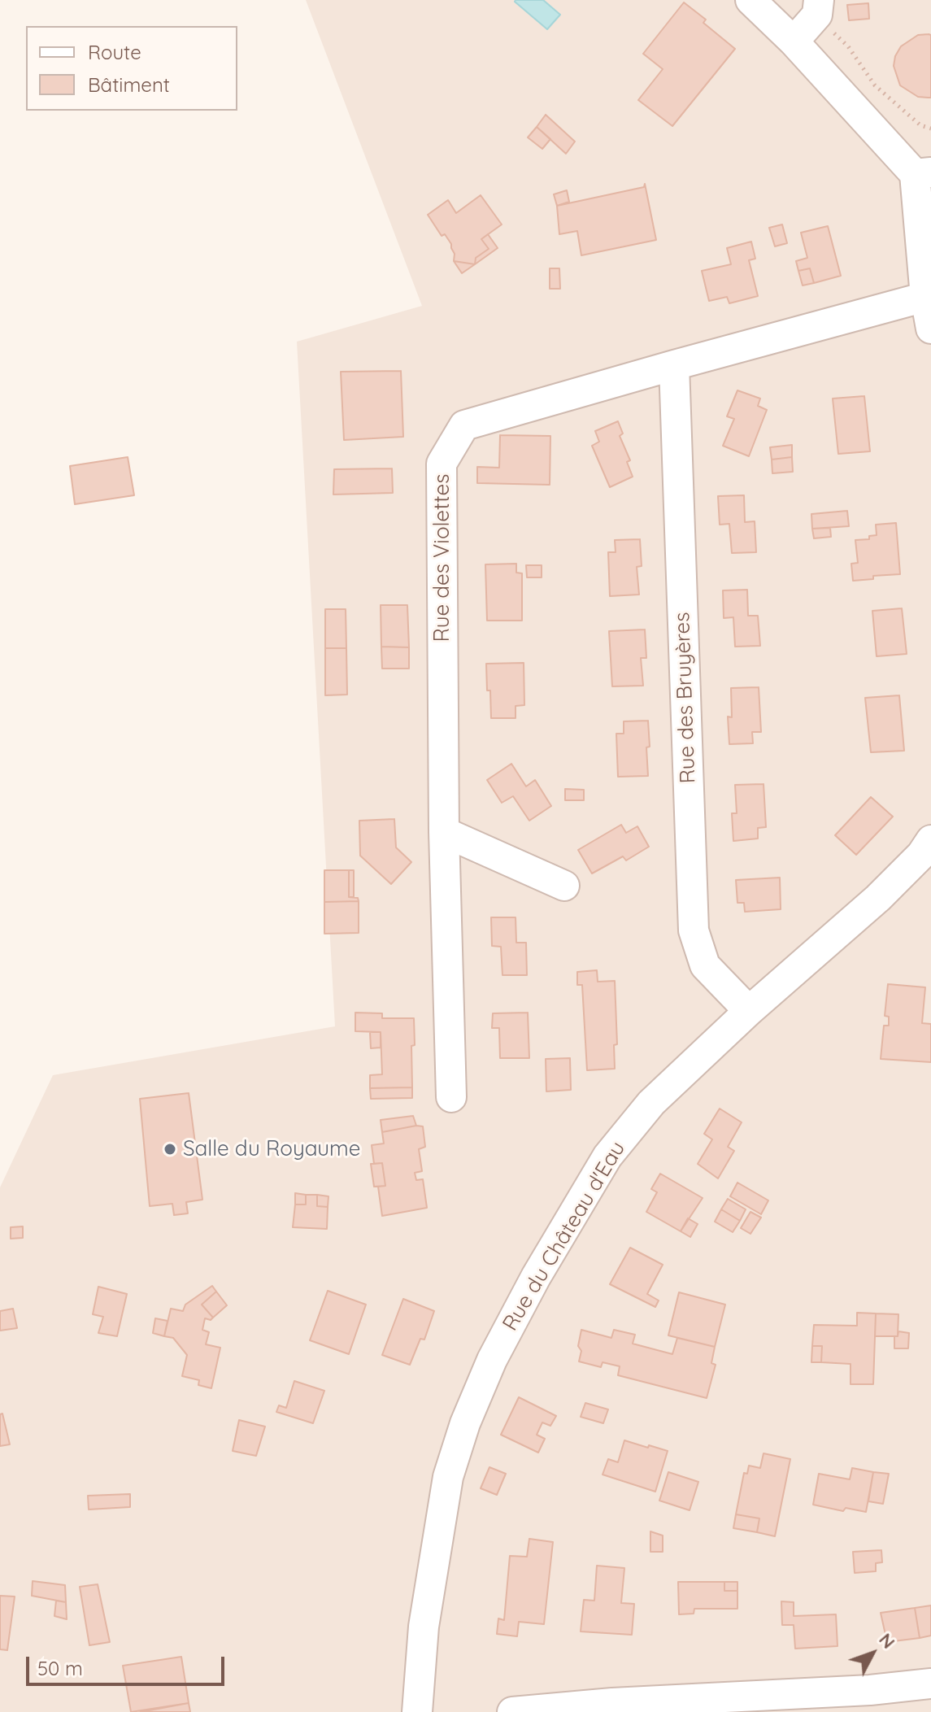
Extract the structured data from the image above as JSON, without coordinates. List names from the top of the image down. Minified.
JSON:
{"streets":{"street":["Rue des Violettes","Rue des Bruyères","Rue du Château d'Eau"]},"crossings":[["Rue des Violettes","Rue des Bruyères"],["Rue des Bruyères","Rue du Château d'Eau"]],"places":["Salle du Royaume"],"legend":["Route","Bâtiment"],"scale_bar":"50 m","north":"top right"}
